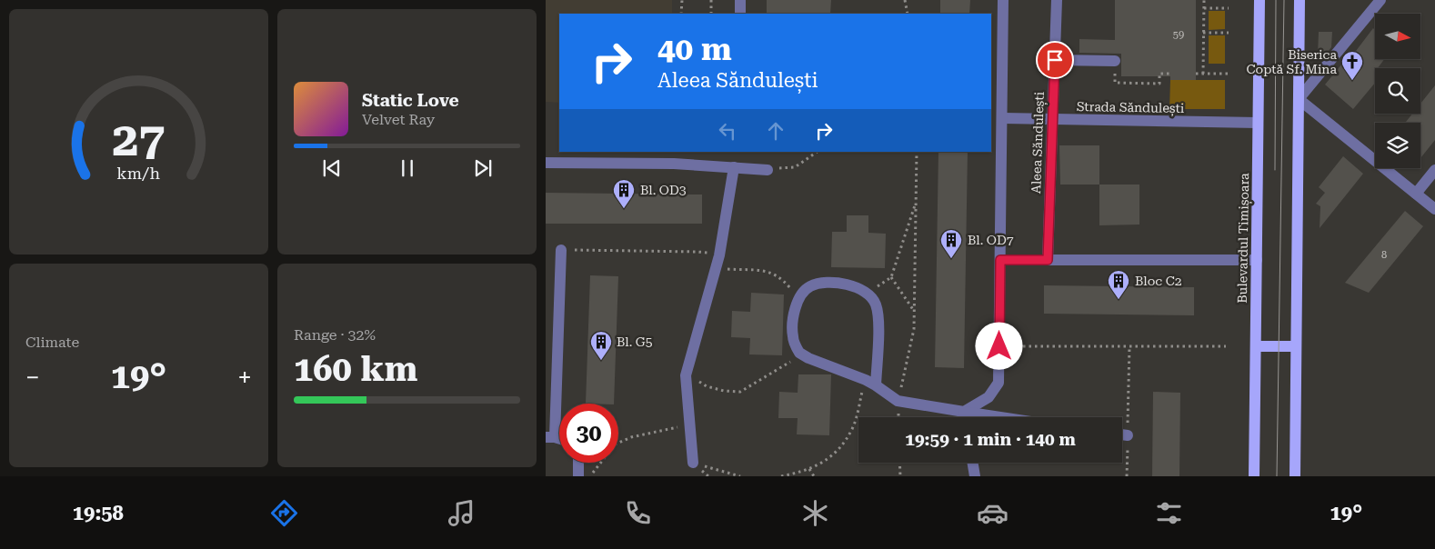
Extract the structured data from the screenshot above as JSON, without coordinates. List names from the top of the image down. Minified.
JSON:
{"streets":{"main road":["Bulevardul Timișoara"],"street":["Strada Săndulești","Aleea Săndulești"]},"crossings":[["Strada Săndulești","Aleea Săndulești"],["Strada Săndulești","Bulevardul Timișoara"]],"places":{"church":["Biserica Coptă Sf. Mina"],"building":["Bl. OD3","Bl. OD7","Bloc C2","Bl. G5"]},"house_numbers":["59","8"],"north":"right","page":{"turn":["40 m","Aleea Săndulești"],"song":["Static Love","Velvet Ray"],"tile":["Climate",["Range · 32%","160 km"]],"heat":["−","19°","+"],"limit":"30","trip":"19:59 · 1 min · 140 m","tabs":["19:58","19°"],"gauge":["27","km/h"]}}
